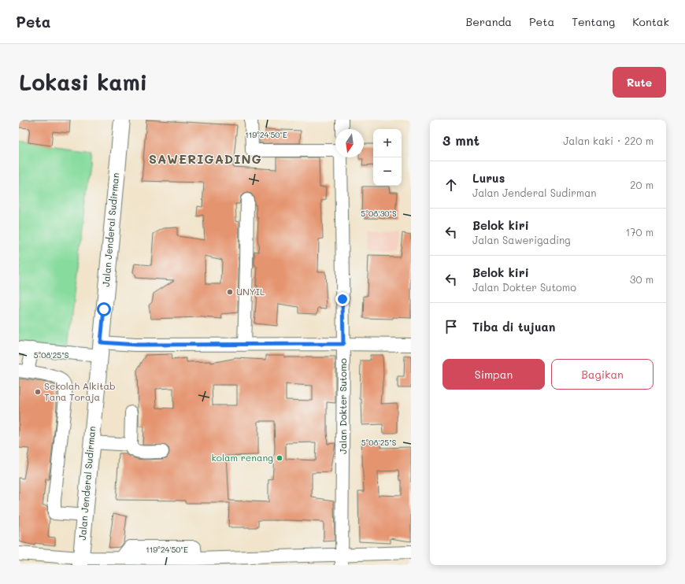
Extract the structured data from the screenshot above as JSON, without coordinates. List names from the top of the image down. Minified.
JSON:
{"streets":{"main road":["Jalan Jenderal Sudirman"],"street":["Jalan Dokter Sutomo"]},"districts":["SAWERIGADING"],"places":["UNYIL","Sekolah Alkitab Tana Toraja","kolam renang"],"north":"bottom","page":{"header":"Peta","nav":["Beranda","Peta","Tentang","Kontak"],"buttons":["Rute",["Simpan","Bagikan"]],"title":"Lokasi kami","heading":["3 mnt","Jalan kaki · 220 m"],"map_buttons":["+","−"],"list":[["Lurus","Jalan Jenderal Sudirman","20 m"],["Belok kiri","Jalan Sawerigading","170 m"],["Belok kiri","Jalan Dokter Sutomo","30 m"],"Tiba di tujuan"]},"coordinates":["119°24'50\"E","5°08'30\"S","5°08'25\"S"]}
